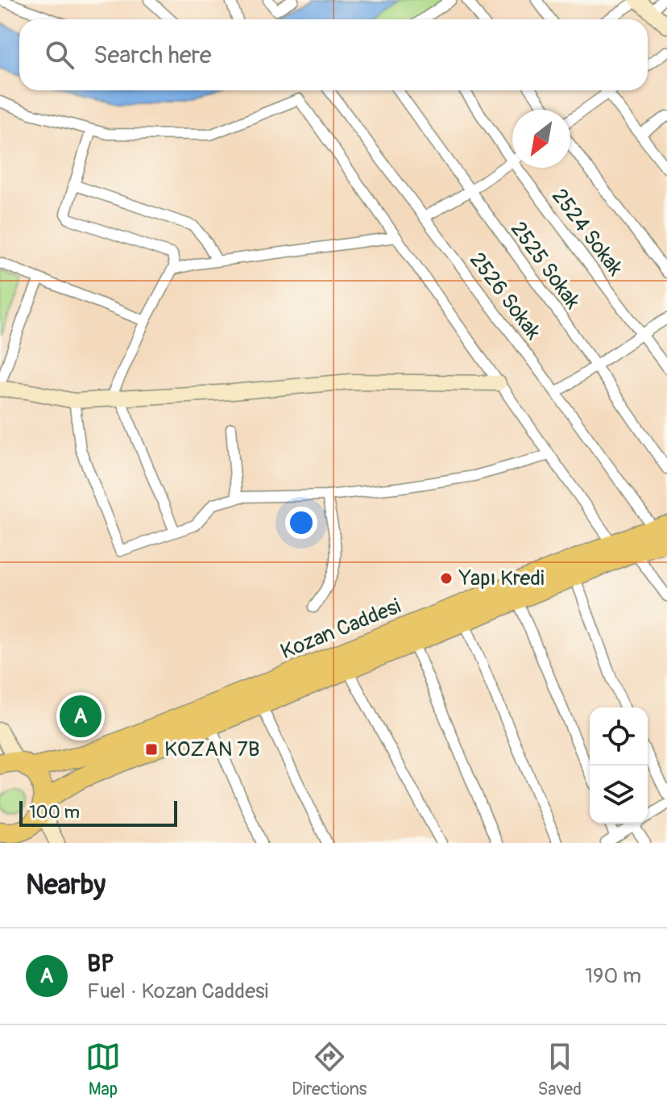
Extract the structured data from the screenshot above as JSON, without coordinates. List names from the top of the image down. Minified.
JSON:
{"streets":{"highway":["Kozan Caddesi"],"street":["2524 Sokak","2525 Sokak","2526 Sokak"]},"crossings":[["2526 Sokak","Kozan Caddesi"]],"places":{"other":["Yapı Kredi"],"transit":["KOZAN 7B"]},"scale_bar":"100 m","north":"bottom left","page":{"search":"Search here","pins":"A","scale":"100 m","heading":"Nearby","list":[{"mark":"A","name":"BP","note":"Fuel · Kozan Caddesi","value":"190 m"}],"nav":["Map","Directions","Saved"]}}
